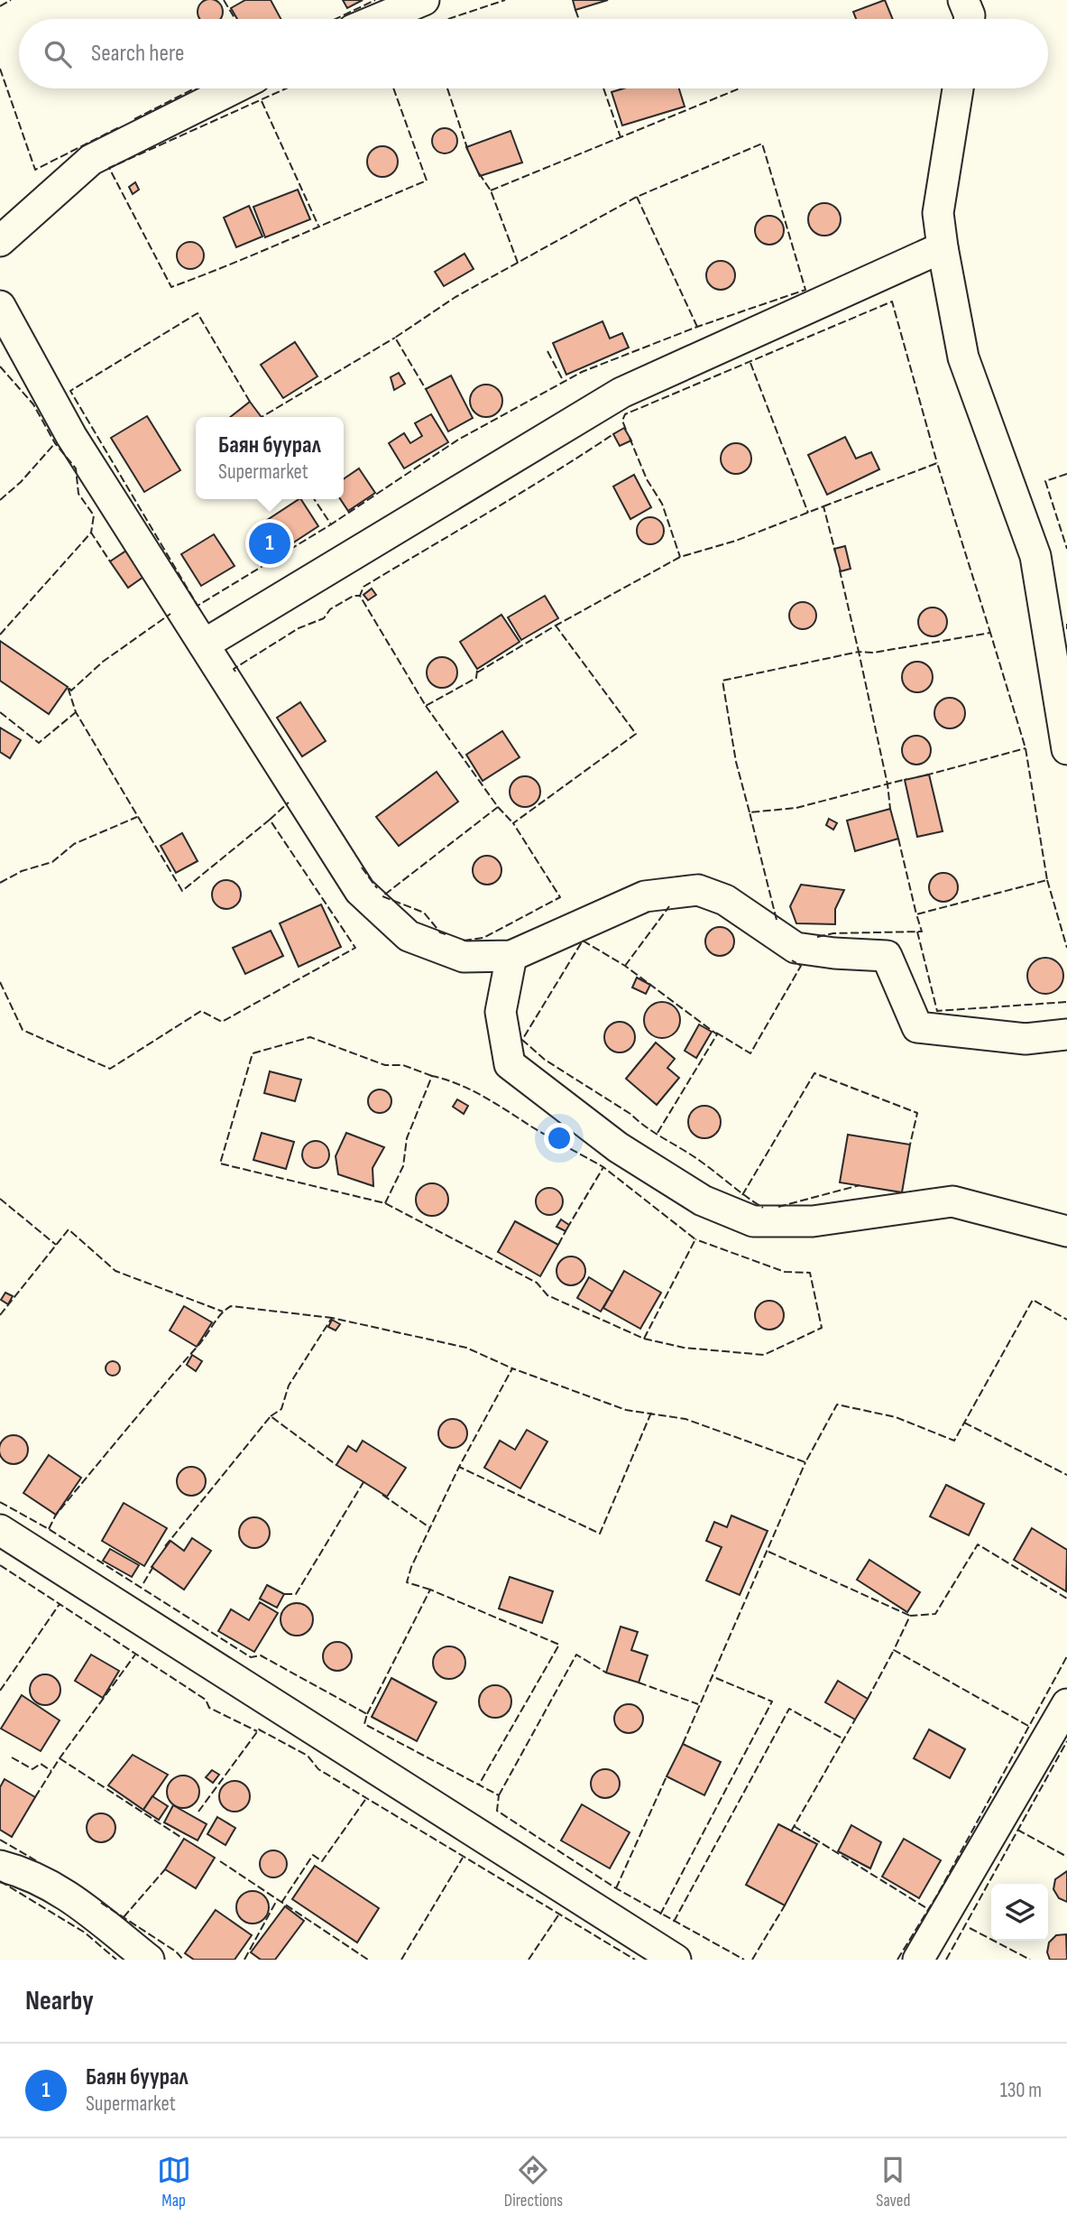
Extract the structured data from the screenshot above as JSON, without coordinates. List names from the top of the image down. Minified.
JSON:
{"page":{"search":"Search here","popup":["Баян буурал","Supermarket"],"pins":"1","heading":"Nearby","list":[{"mark":"1","name":"Баян буурал","note":"Supermarket","value":"130 m"}],"nav":["Map","Directions","Saved"]}}
